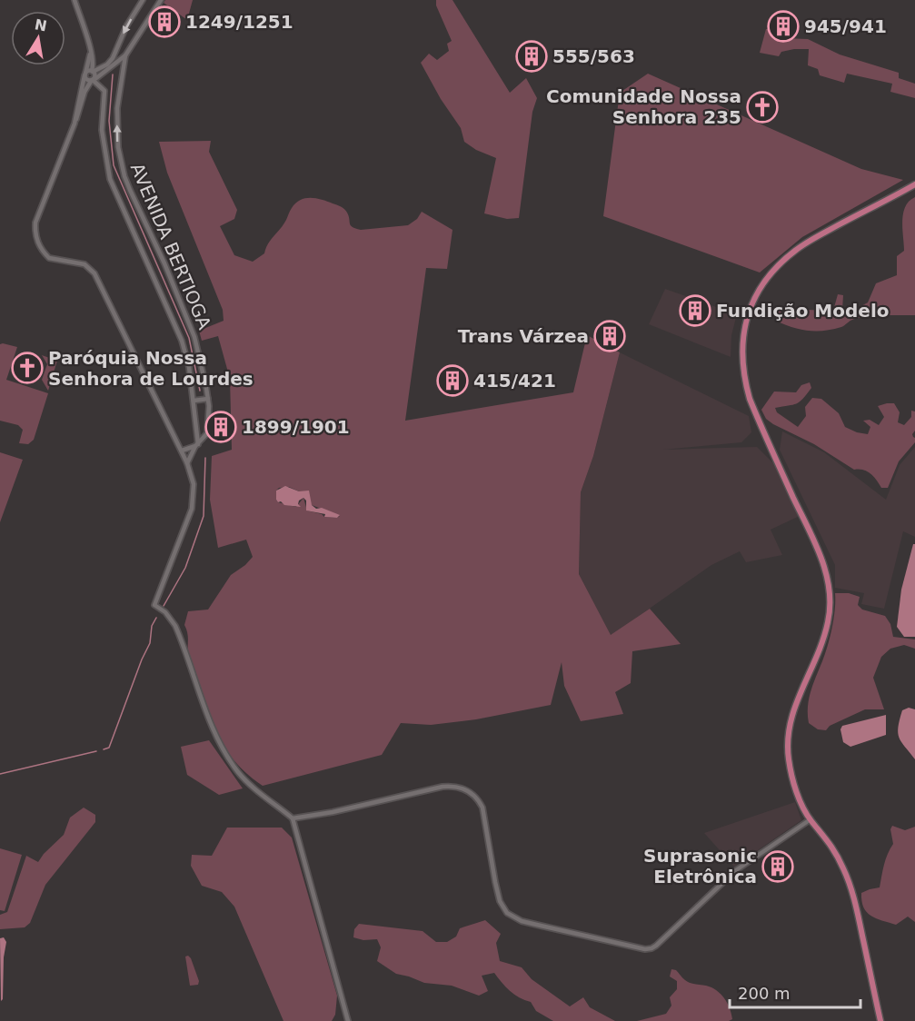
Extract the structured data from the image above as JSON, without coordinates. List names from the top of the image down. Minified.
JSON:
{"streets":{"street":["AVENIDA BERTIOGA"]},"places":{"building":["1249/1251","945/941","555/563","Fundição Modelo","Trans Várzea","415/421","1899/1901","Suprasonic Eletrônica"],"church":["Comunidade Nossa Senhora 235","Paróquia Nossa Senhora de Lourdes"]},"scale_bar":"200 m","north":"top"}
